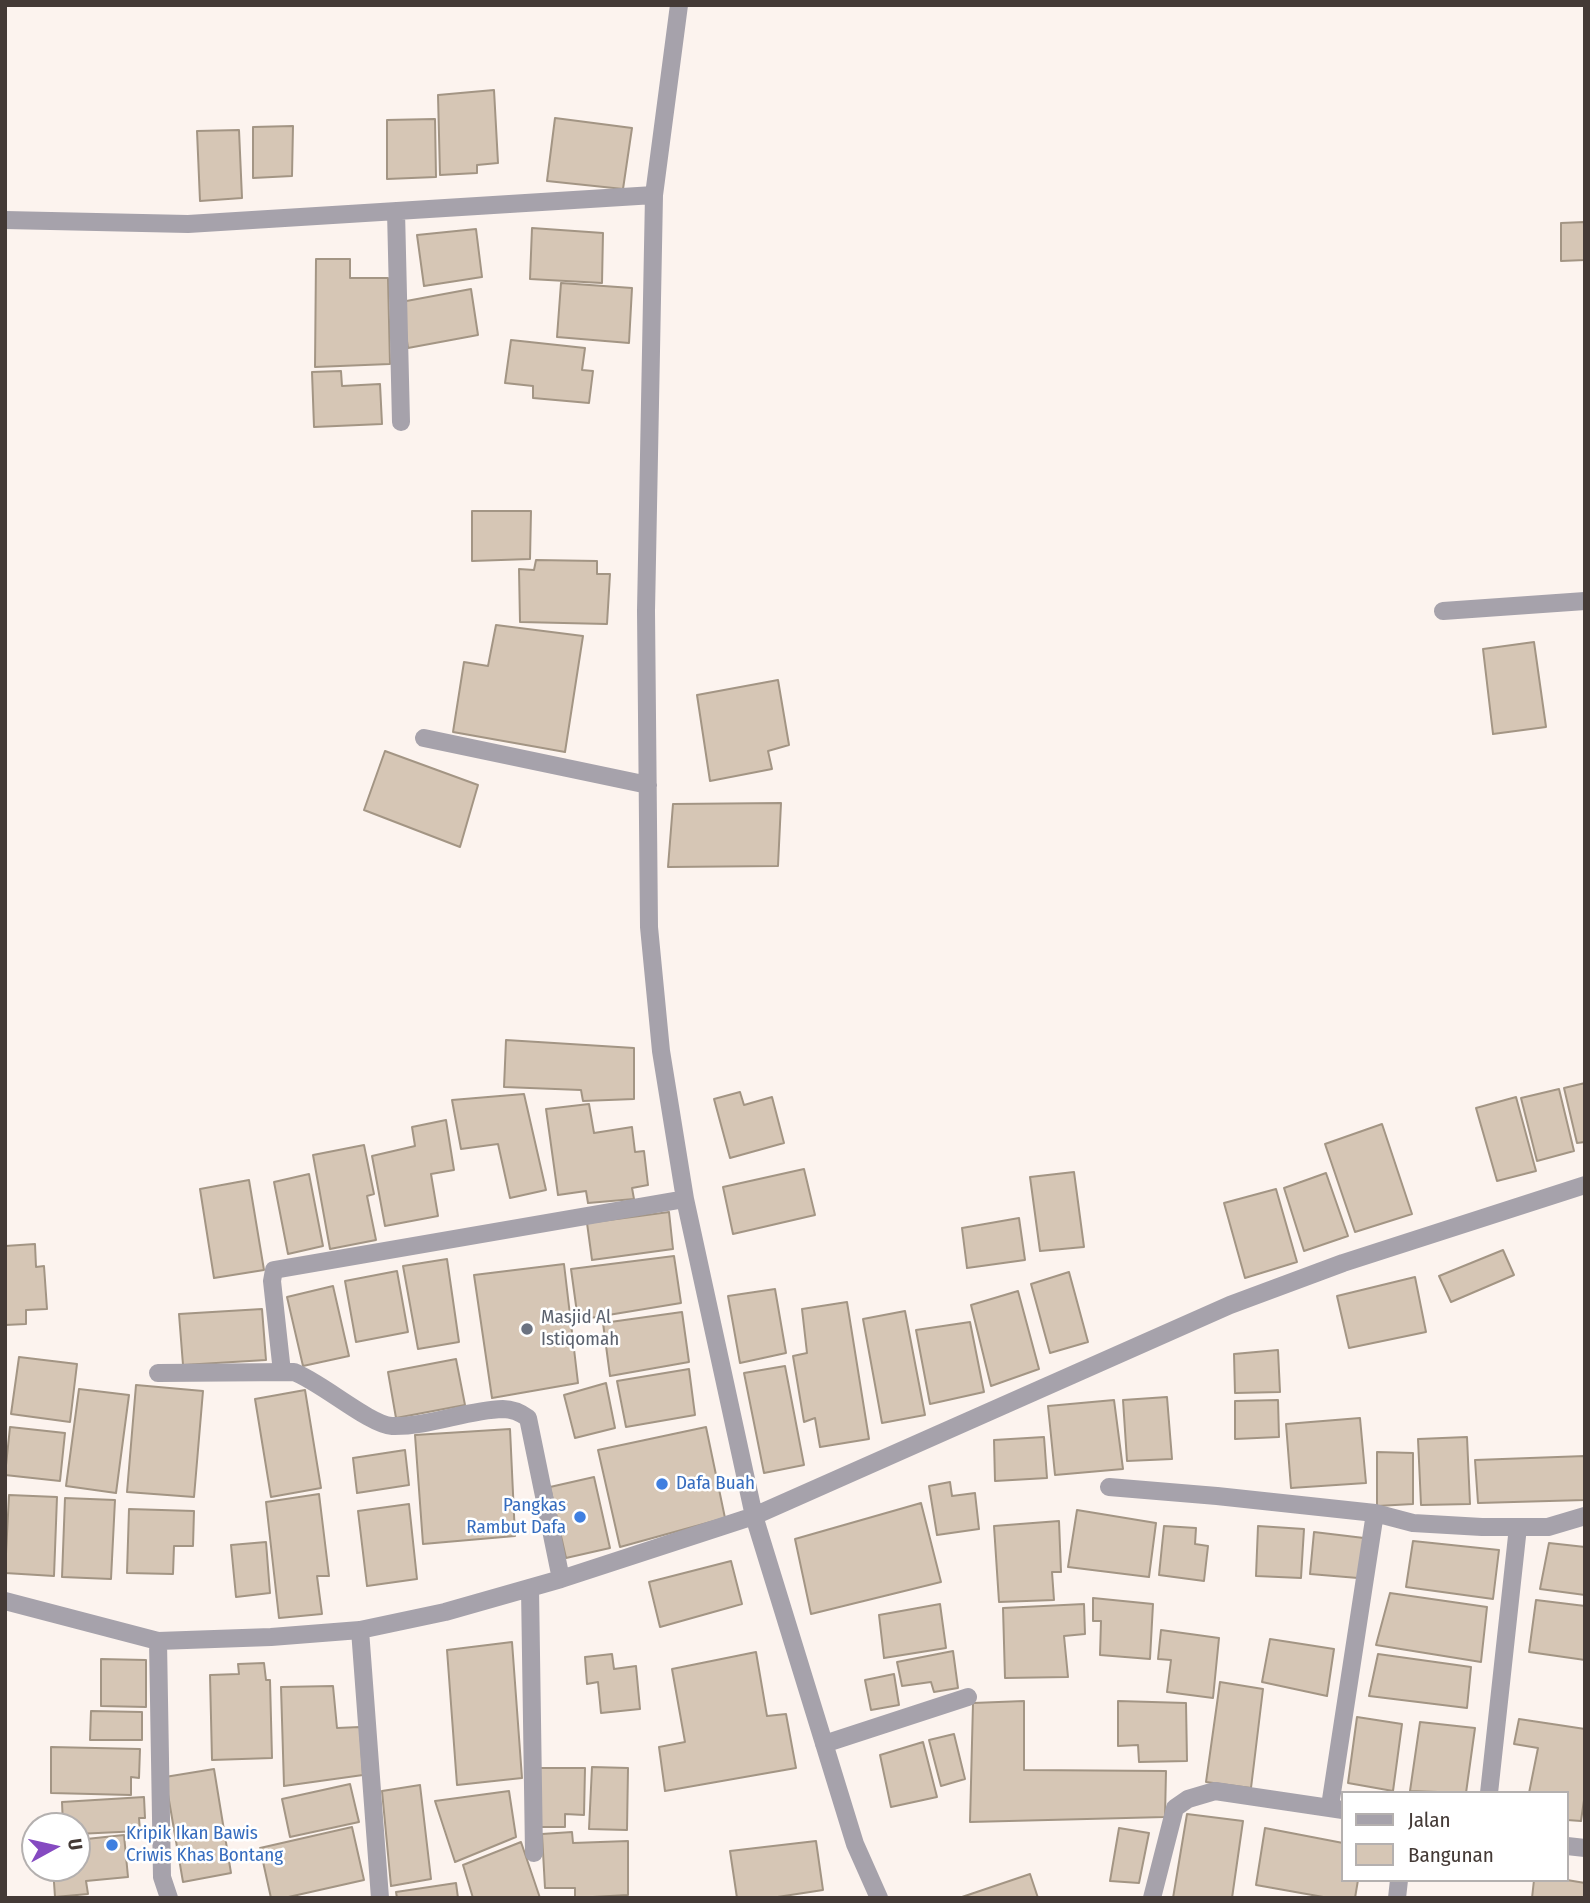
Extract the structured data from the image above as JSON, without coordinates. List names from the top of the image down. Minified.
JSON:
{"places":["Masjid Al Istiqomah","Dafa Buah","Pangkas Rambut Dafa","Kripik Ikan Bawis Criwis Khas Bontang"],"legend":["Jalan","Bangunan"],"north":"right"}
